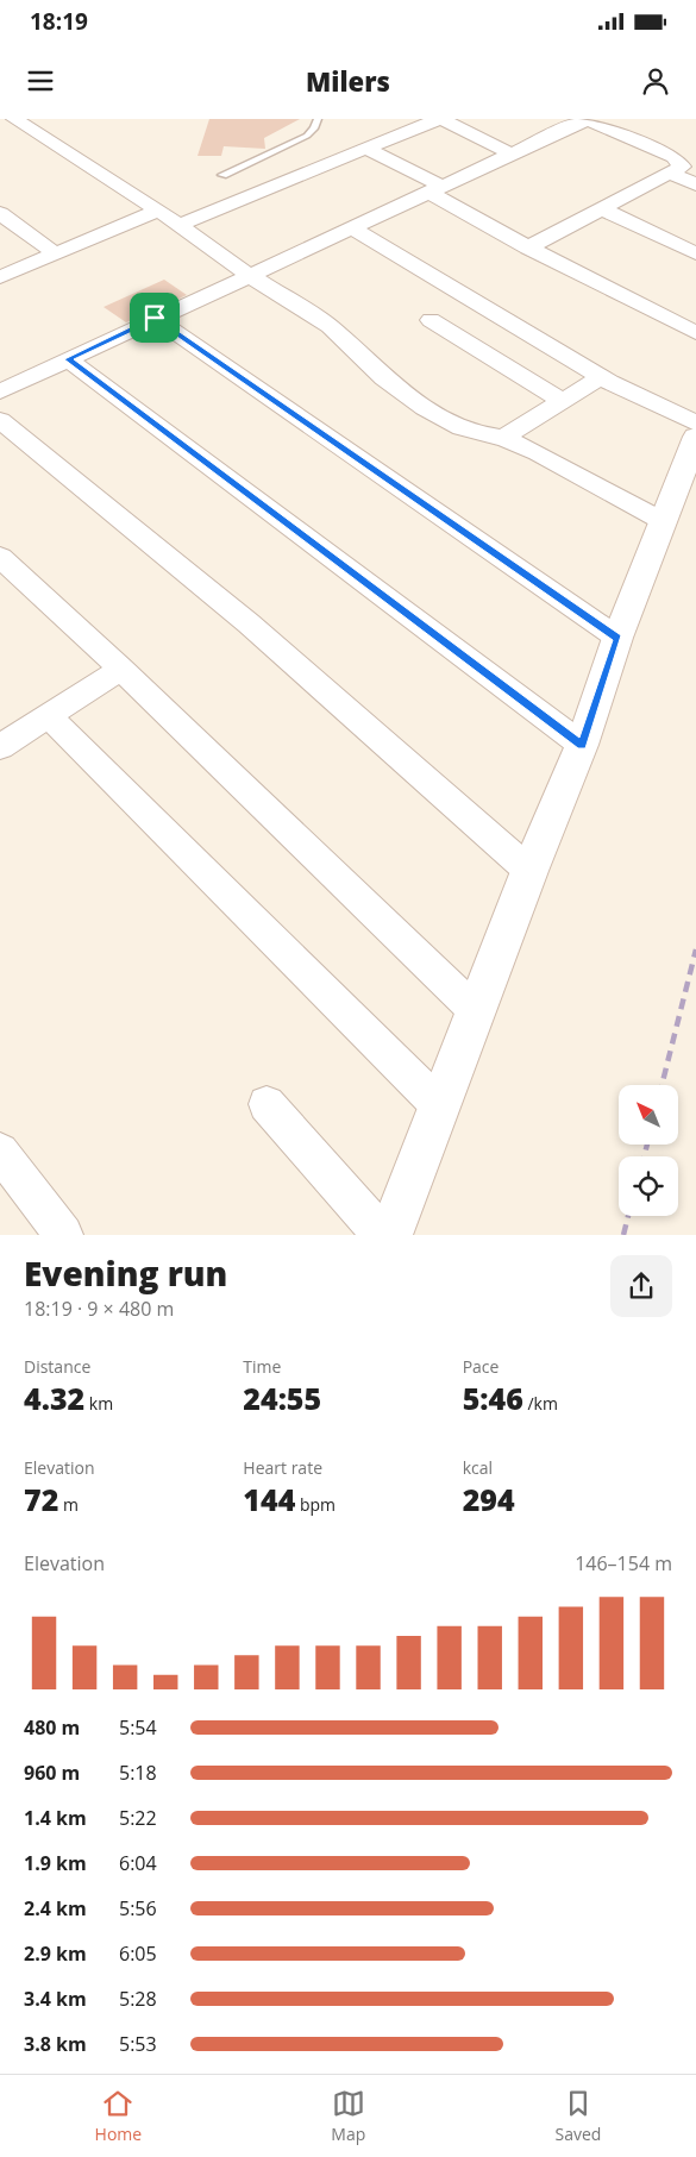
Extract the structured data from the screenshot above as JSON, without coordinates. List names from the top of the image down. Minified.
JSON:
{"north":"top left","page":{"status":"18:19","header":"Milers","heading":["Evening run","18:19 · 9 × 480 m"],"stats":[["Distance","4.32 km"],["Time","24:55"],["Pace","5:46 /km"],["Elevation","72 m"],["Heart rate","144 bpm"],["kcal","294"]],"chart":["Elevation","146–154 m"],"list":[{"name":"480 m","note":"5:54"},{"name":"960 m","note":"5:18"},{"name":"1.4 km","note":"5:22"},{"name":"1.9 km","note":"6:04"},{"name":"2.4 km","note":"5:56"},{"name":"2.9 km","note":"6:05"},{"name":"3.4 km","note":"5:28"},{"name":"3.8 km","note":"5:53"}],"tabs":["Home","Map","Saved"]}}
